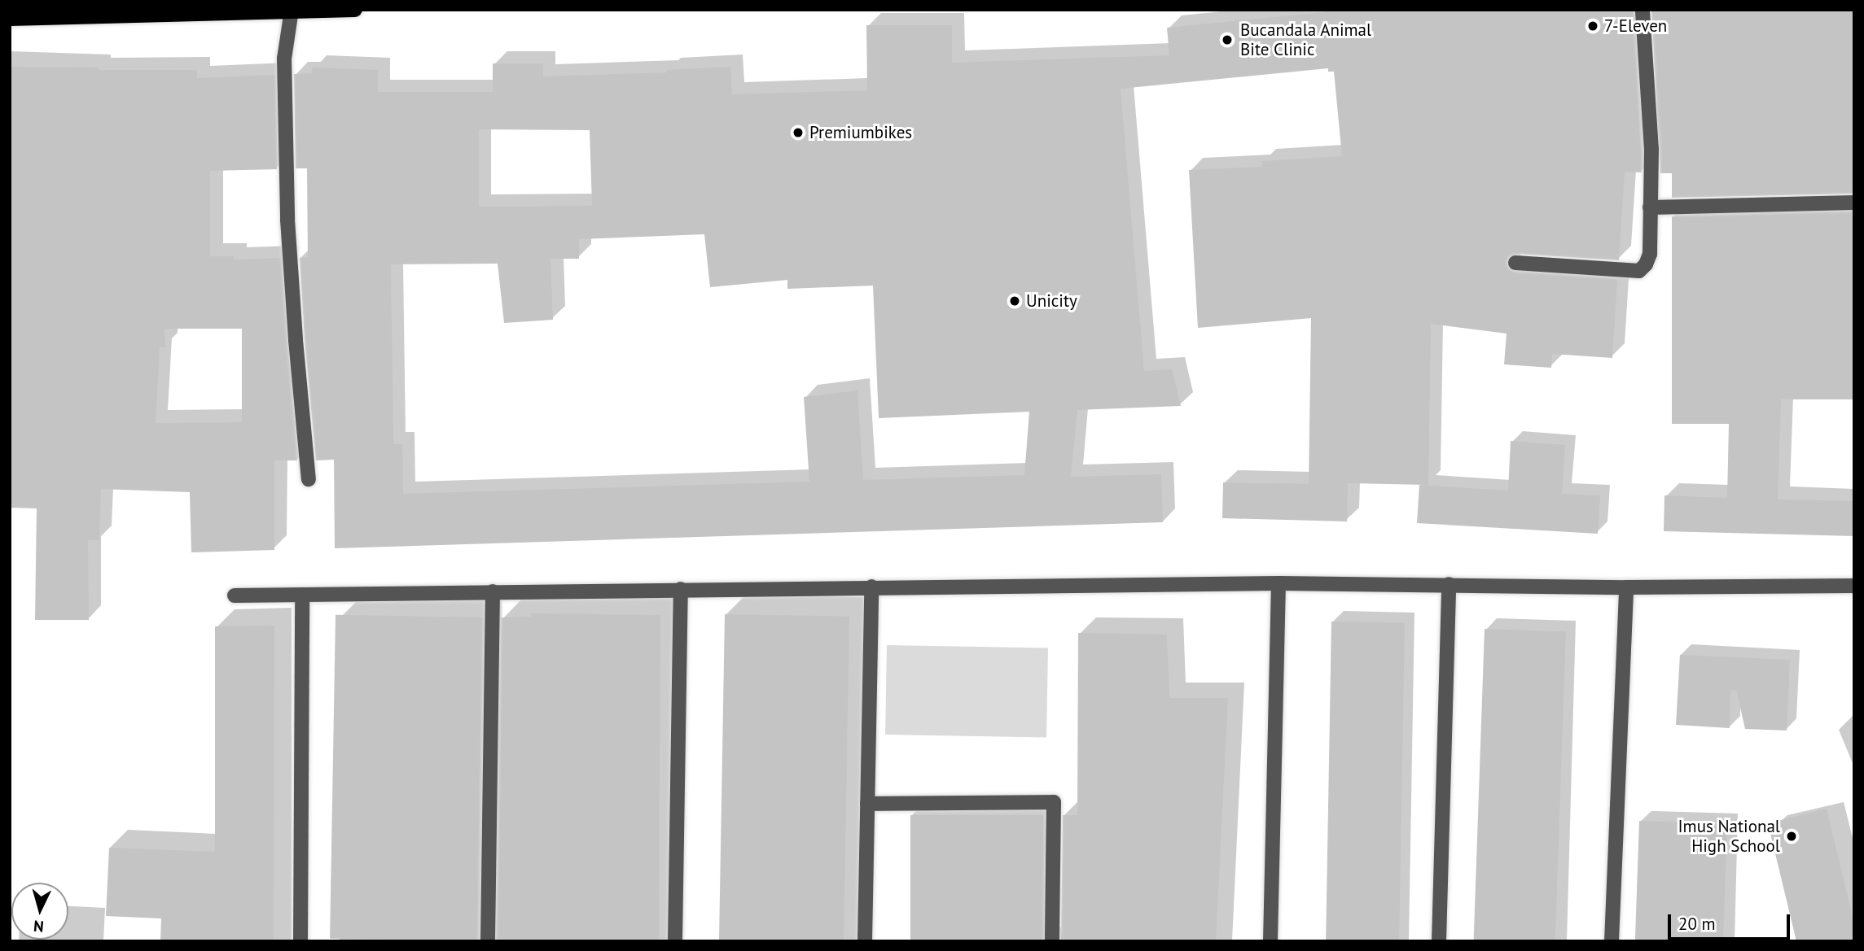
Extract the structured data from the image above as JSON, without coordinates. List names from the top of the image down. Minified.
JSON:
{"places":["7-Eleven","Bucandala Animal Bite Clinic","Premiumbikes","Unicity","Imus National High School"],"scale_bar":"20 m","north":"bottom"}
